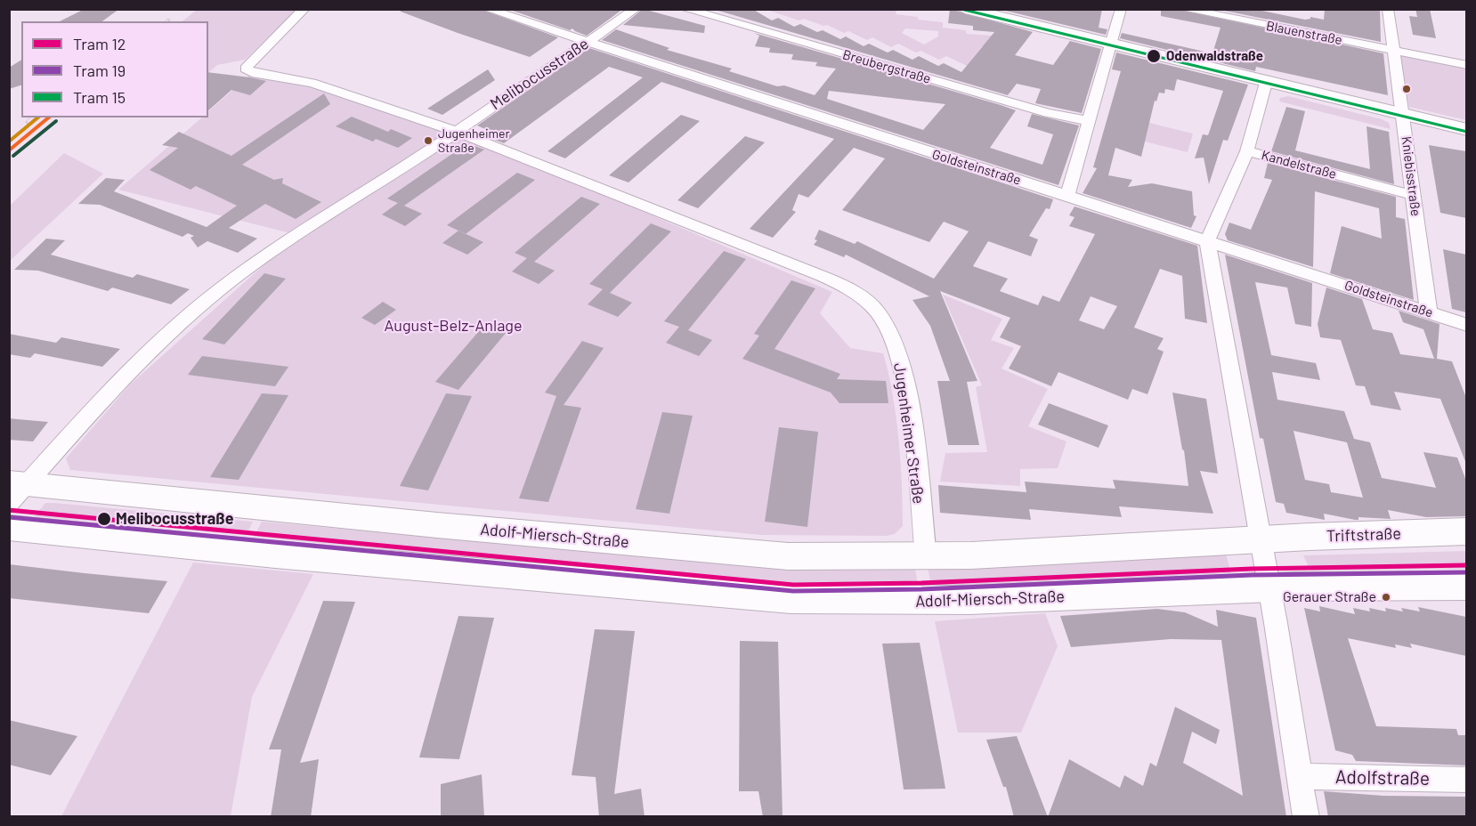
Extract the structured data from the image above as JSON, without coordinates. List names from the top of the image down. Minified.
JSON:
{"streets":{"main road":["Triftstraße","Adolf-Miersch-Straße"],"street":["Blauenstraße","Breubergstraße","Melibocusstraße","Kandelstraße","Goldsteinstraße","Kniebisstraße","Jugenheimer Straße","Adolfstraße"]},"crossings":[["Blauenstraße","Kniebisstraße"],["Melibocusstraße","Goldsteinstraße"],["Melibocusstraße","Jugenheimer Straße"],["Melibocusstraße","Adolf-Miersch-Straße"],["Kandelstraße","Goldsteinstraße"],["Kandelstraße","Kniebisstraße"],["Goldsteinstraße","Kniebisstraße"],["Jugenheimer Straße","Adolf-Miersch-Straße"],["Triftstraße","Adolf-Miersch-Straße"]],"parks":["August-Belz-Anlage"],"places":["Odenwaldstraße","Jugenheimer Straße","Melibocusstraße","Gerauer Straße"],"lines":["tram line 15","tram line 12","tram line 19"],"legend":["Tram 12","Tram 19","Tram 15"]}
